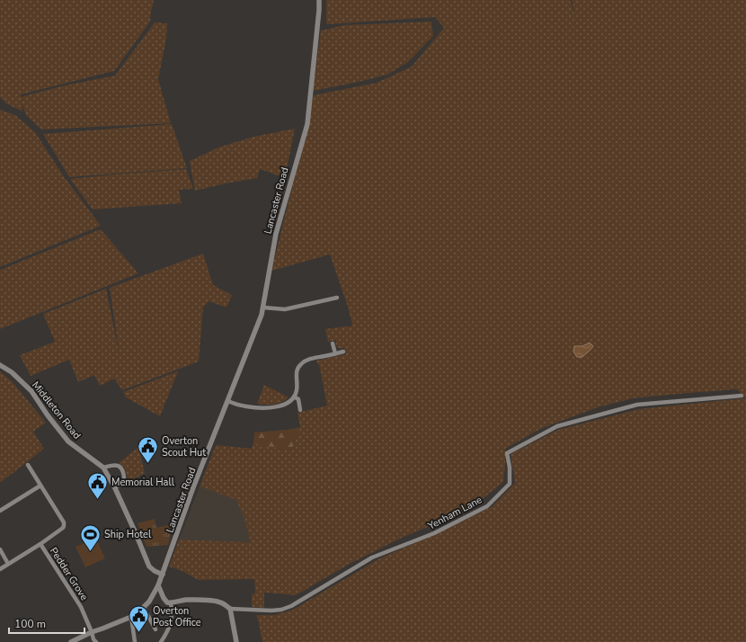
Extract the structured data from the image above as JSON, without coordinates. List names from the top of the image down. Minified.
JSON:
{"streets":{"street":["Lancaster Road","Middleton Road","Yenham Lane","Pedder Grove"]},"crossings":[["Lancaster Road","Middleton Road"]],"places":{"public building":["Overton Scout Hut","Memorial Hall","Overton Post Office"],"sports":["Ship Hotel"]},"scale_bar":"100 m"}
